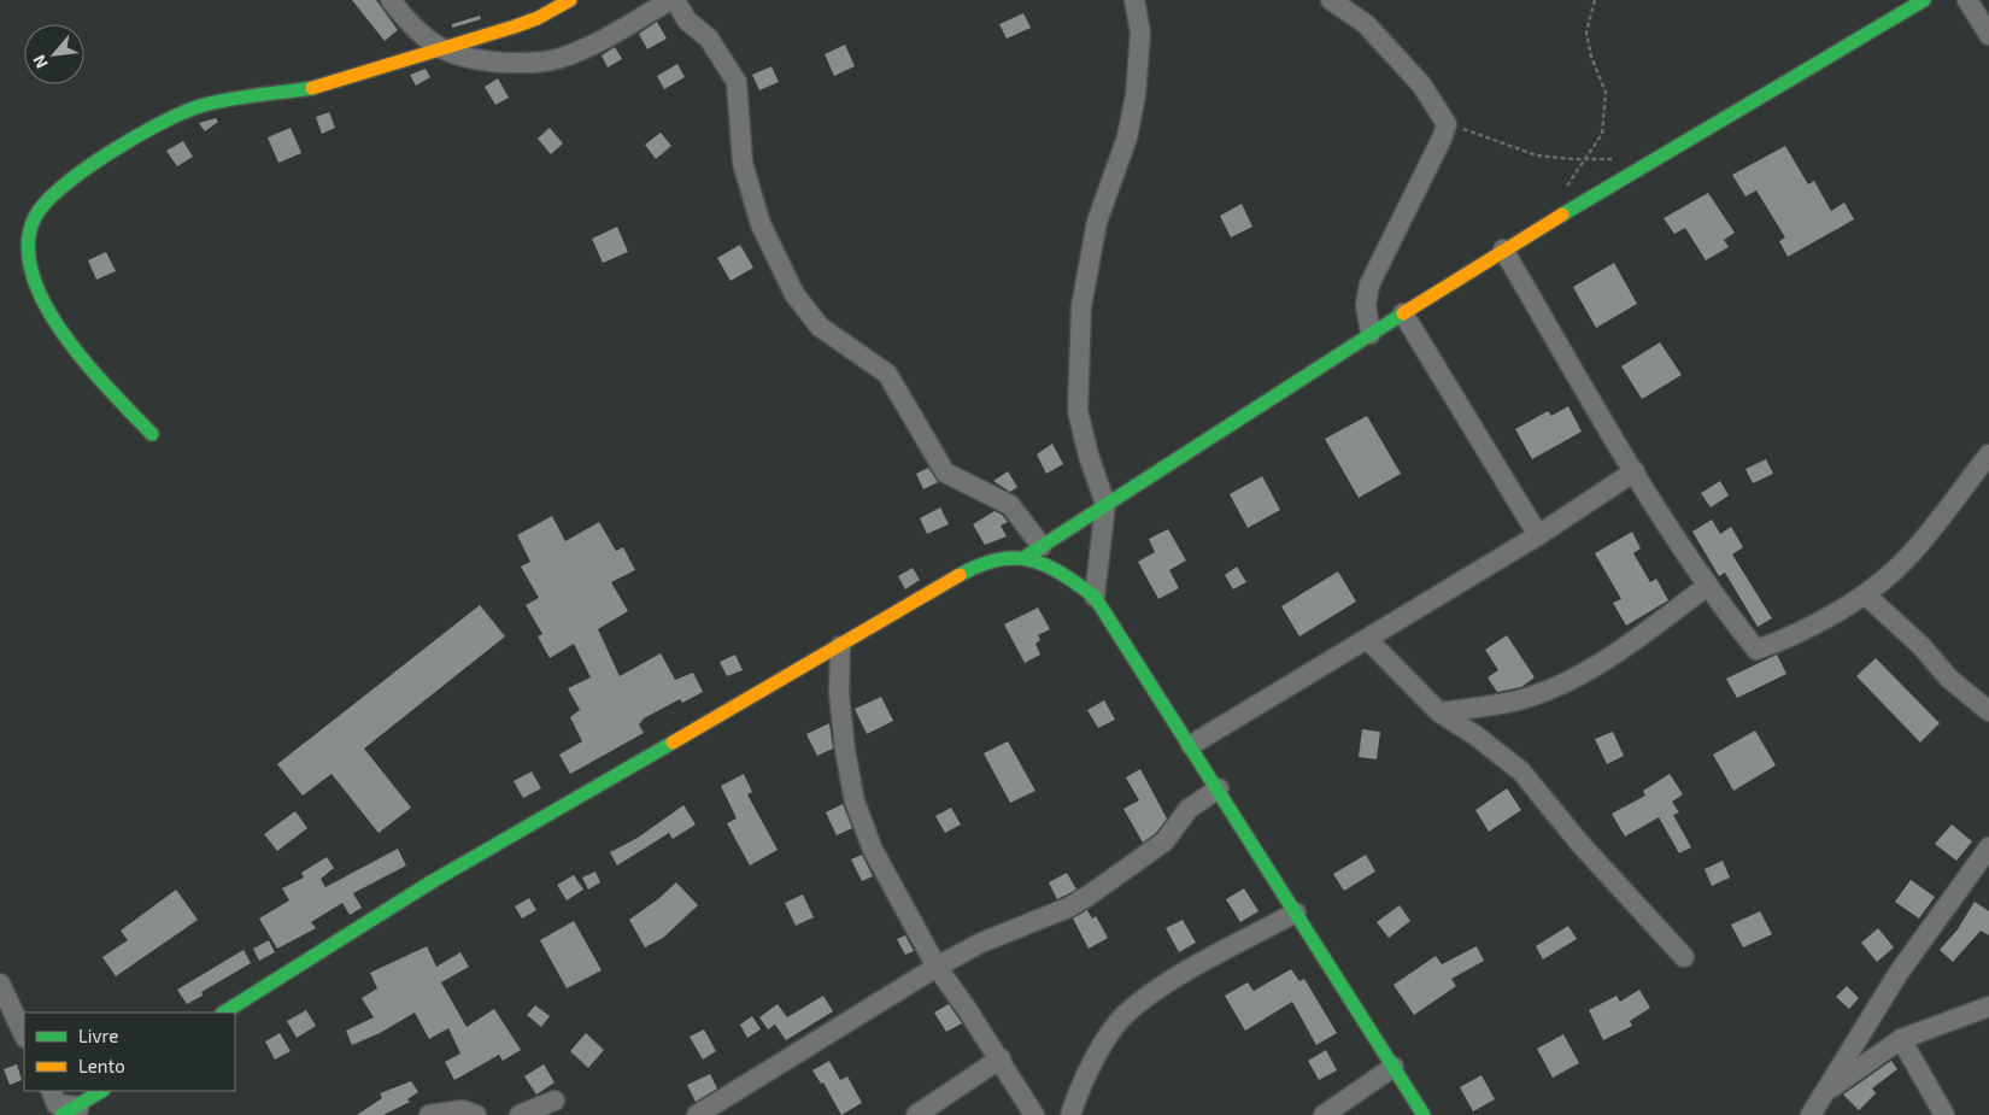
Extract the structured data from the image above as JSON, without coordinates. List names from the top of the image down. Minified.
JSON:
{"legend":["Livre","Lento"],"north":"bottom left"}
